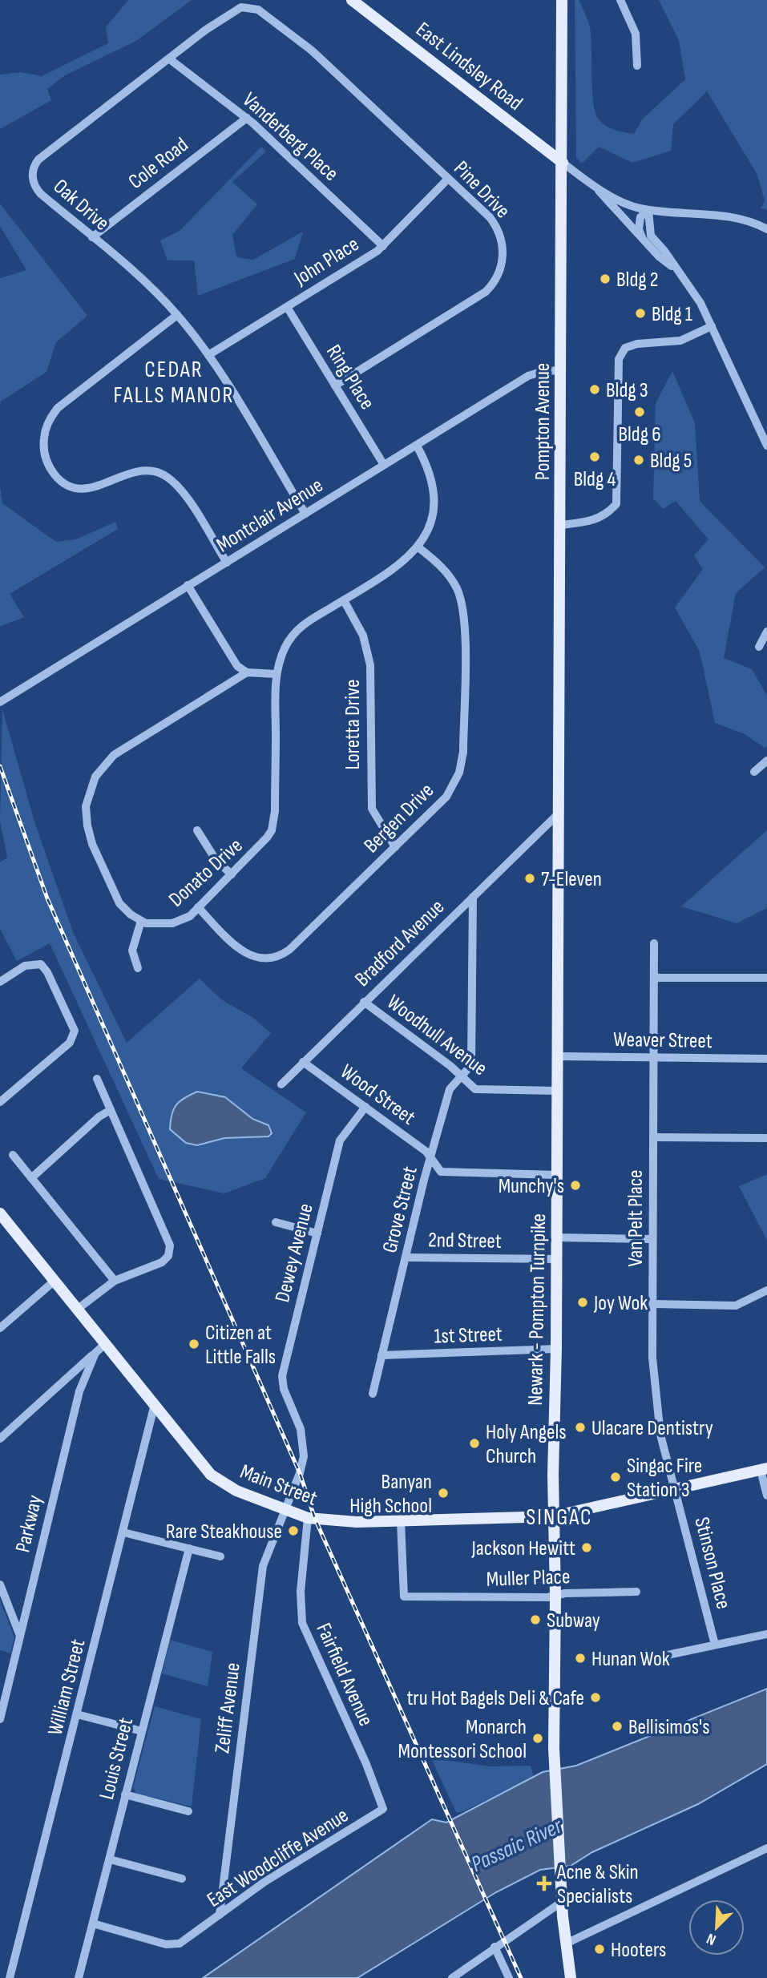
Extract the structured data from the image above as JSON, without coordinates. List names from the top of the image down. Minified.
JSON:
{"streets":{"main road":["East Lindsley Road","Pompton Avenue","Newark - Pompton Turnpike","Main Street"],"street":["Vanderberg Place","Cole Road","Pine Drive","Oak Drive","John Place","Ring Place","Montclair Avenue","Loretta Drive","Bergen Drive","Donato Drive","Bradford Avenue","Woodhull Avenue","Weaver Street","Wood Street","Grove Street","Van Pelt Place","2nd Street","Dewey Avenue","1st Street","Parkway","Stinson Place","Muller Place","Fairfield Avenue","William Street","Zeliff Avenue","Louis Street","East Woodcliffe Avenue"]},"crossings":[["East Lindsley Road","Pompton Avenue"],["Vanderberg Place","Cole Road"],["Vanderberg Place","Oak Drive"],["Vanderberg Place","John Place"],["Cole Road","Oak Drive"],["Pine Drive","Oak Drive"],["Pine Drive","John Place"],["Pine Drive","Ring Place"],["Oak Drive","John Place"],["Oak Drive","Montclair Avenue"],["John Place","Ring Place"],["Ring Place","Montclair Avenue"],["Pompton Avenue","Montclair Avenue"],["Pompton Avenue","Bradford Avenue"],["Pompton Avenue","Newark - Pompton Turnpike"],["Montclair Avenue","Donato Drive"],["Loretta Drive","Bergen Drive"],["Loretta Drive","Donato Drive"],["Bergen Drive","Donato Drive"],["Bradford Avenue","Woodhull Avenue"],["Bradford Avenue","Wood Street"],["Bradford Avenue","Grove Street"],["Woodhull Avenue","Grove Street"],["Woodhull Avenue","Newark - Pompton Turnpike"],["Weaver Street","Van Pelt Place"],["Weaver Street","Newark - Pompton Turnpike"],["Wood Street","Grove Street"],["Wood Street","Dewey Avenue"],["Wood Street","Newark - Pompton Turnpike"],["Grove Street","2nd Street"],["Grove Street","1st Street"],["Van Pelt Place","Main Street"],["Van Pelt Place","Stinson Place"],["2nd Street","Newark - Pompton Turnpike"],["Dewey Avenue","Main Street"],["Dewey Avenue","Zeliff Avenue"],["Newark - Pompton Turnpike","1st Street"],["Newark - Pompton Turnpike","Main Street"],["Newark - Pompton Turnpike","Muller Place"],["Main Street","Parkway"],["Main Street","Stinson Place"],["Main Street","Muller Place"],["Main Street","Fairfield Avenue"],["Main Street","William Street"],["Main Street","Zeliff Avenue"],["Fairfield Avenue","East Woodcliffe Avenue"],["Zeliff Avenue","East Woodcliffe Avenue"],["Louis Street","East Woodcliffe Avenue"]],"districts":["CEDAR FALLS MANOR","SINGAC"],"water":["Passaic River"],"places":{"other":["Bldg 2","Bldg 1","Bldg 3","Bldg 6","Bldg 4","Bldg 5","7-Eleven","Munchy's","Joy Wok","Citizen at Little Falls","Ulacare Dentistry","Holy Angels Church","Singac Fire Station 3","Banyan High School","Rare Steakhouse","Jackson Hewitt","Subway","Hunan Wok","tru Hot Bagels Deli & Cafe","Bellisimos's","Monarch Montessori School","Hooters"],"health":["Acne & Skin Specialists"]},"north":"bottom left"}
